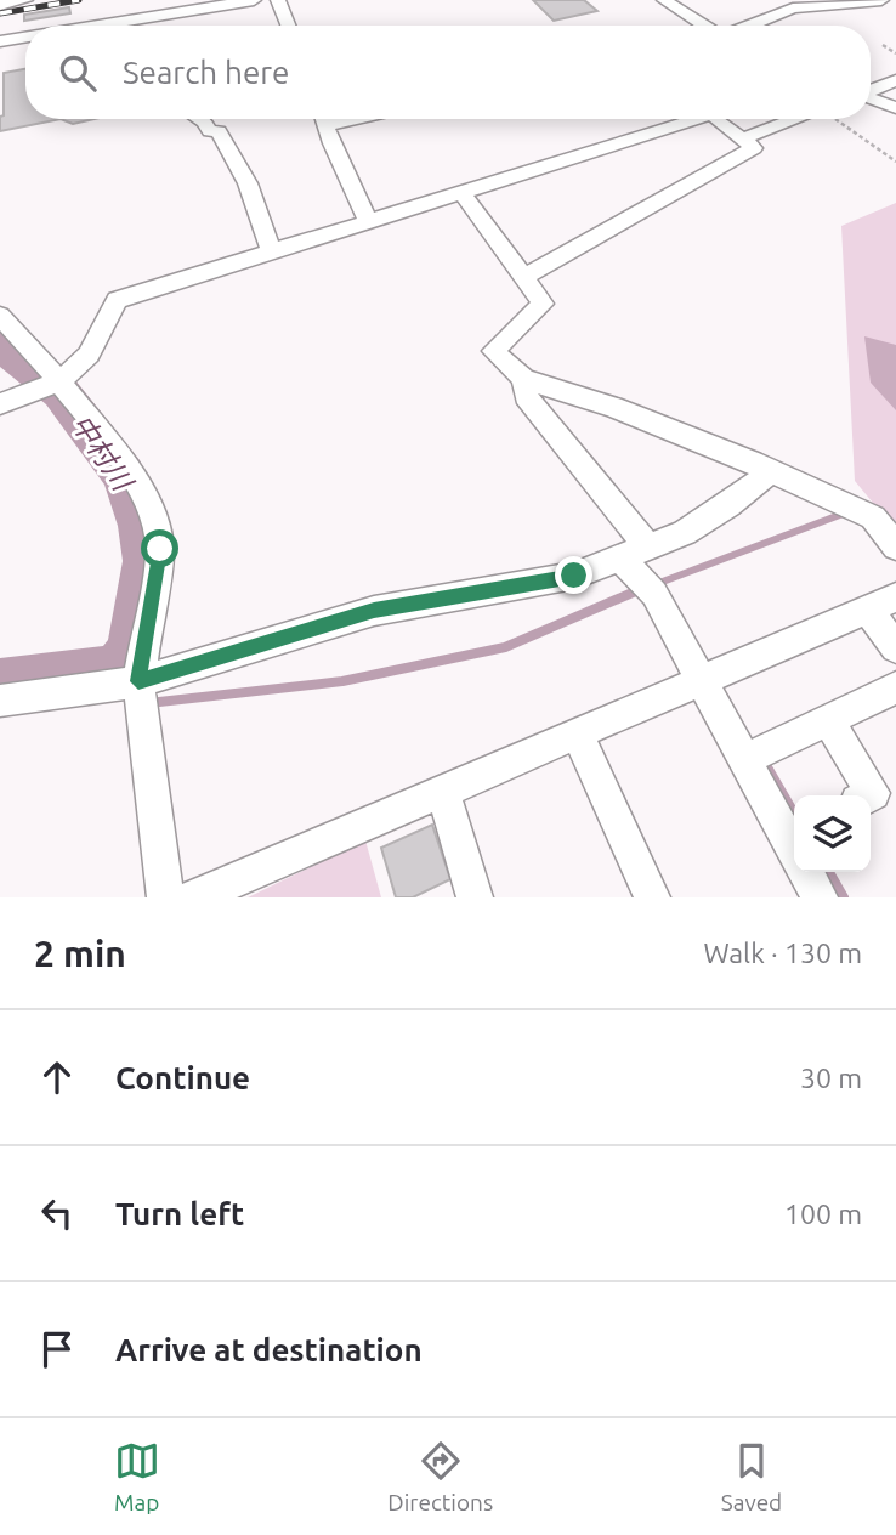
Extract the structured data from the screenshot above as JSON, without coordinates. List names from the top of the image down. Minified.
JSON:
{"water":["中村川"],"page":{"search":"Search here","heading":["2 min","Walk · 130 m"],"list":[["Continue","30 m"],["Turn left","100 m"],"Arrive at destination"],"nav":["Map","Directions","Saved"]}}
